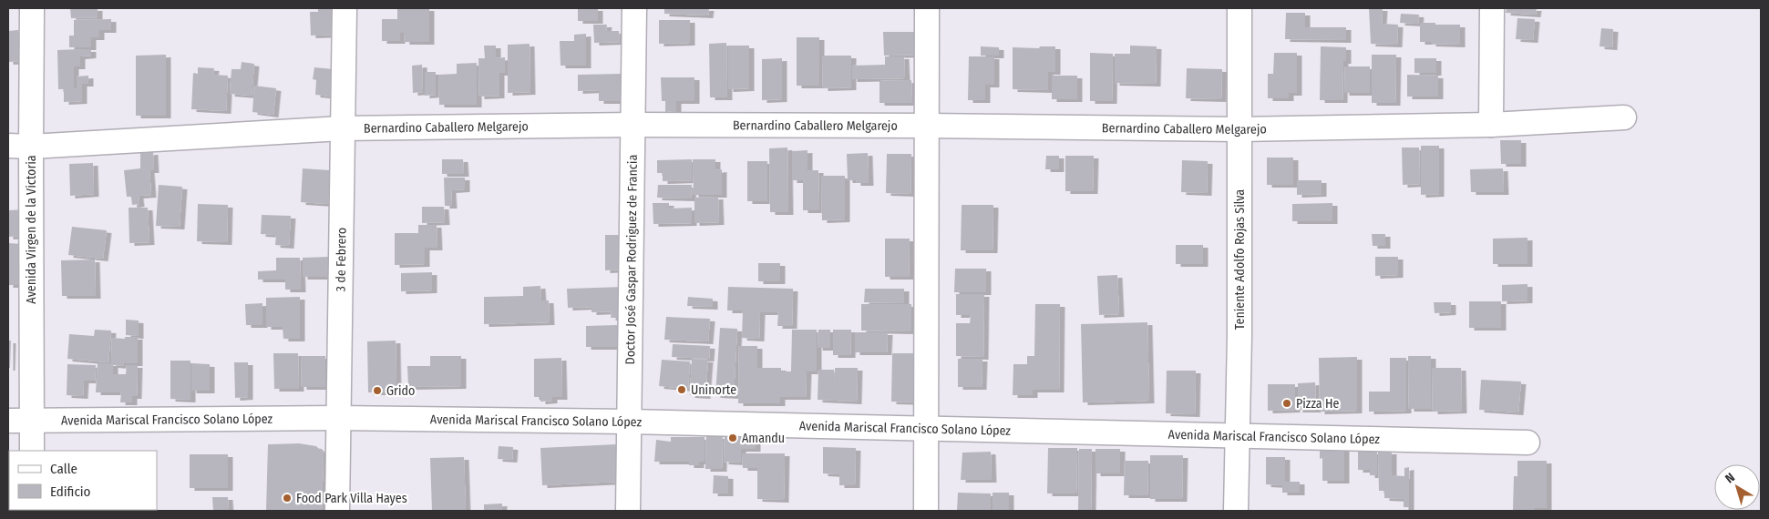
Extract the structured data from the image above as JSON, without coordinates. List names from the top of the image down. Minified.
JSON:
{"streets":{"street":["Bernardino Caballero Melgarejo","Avenida Virgen de la Victoria","3 de Febrero","Doctor José Gaspar Rodriguez de Francia","Teniente Adolfo Rojas Silva","Avenida Mariscal Francisco Solano López"]},"crossings":[["Bernardino Caballero Melgarejo","Avenida Virgen de la Victoria"],["Bernardino Caballero Melgarejo","3 de Febrero"],["Bernardino Caballero Melgarejo","Doctor José Gaspar Rodriguez de Francia"],["Bernardino Caballero Melgarejo","Teniente Adolfo Rojas Silva"],["Avenida Virgen de la Victoria","Avenida Mariscal Francisco Solano López"],["3 de Febrero","Avenida Mariscal Francisco Solano López"],["Doctor José Gaspar Rodriguez de Francia","Avenida Mariscal Francisco Solano López"],["Teniente Adolfo Rojas Silva","Avenida Mariscal Francisco Solano López"]],"places":["Uninorte","Grido","Pizza He","Amandu","Food Park Villa Hayes"],"legend":["Calle","Edificio"],"north":"top left"}
